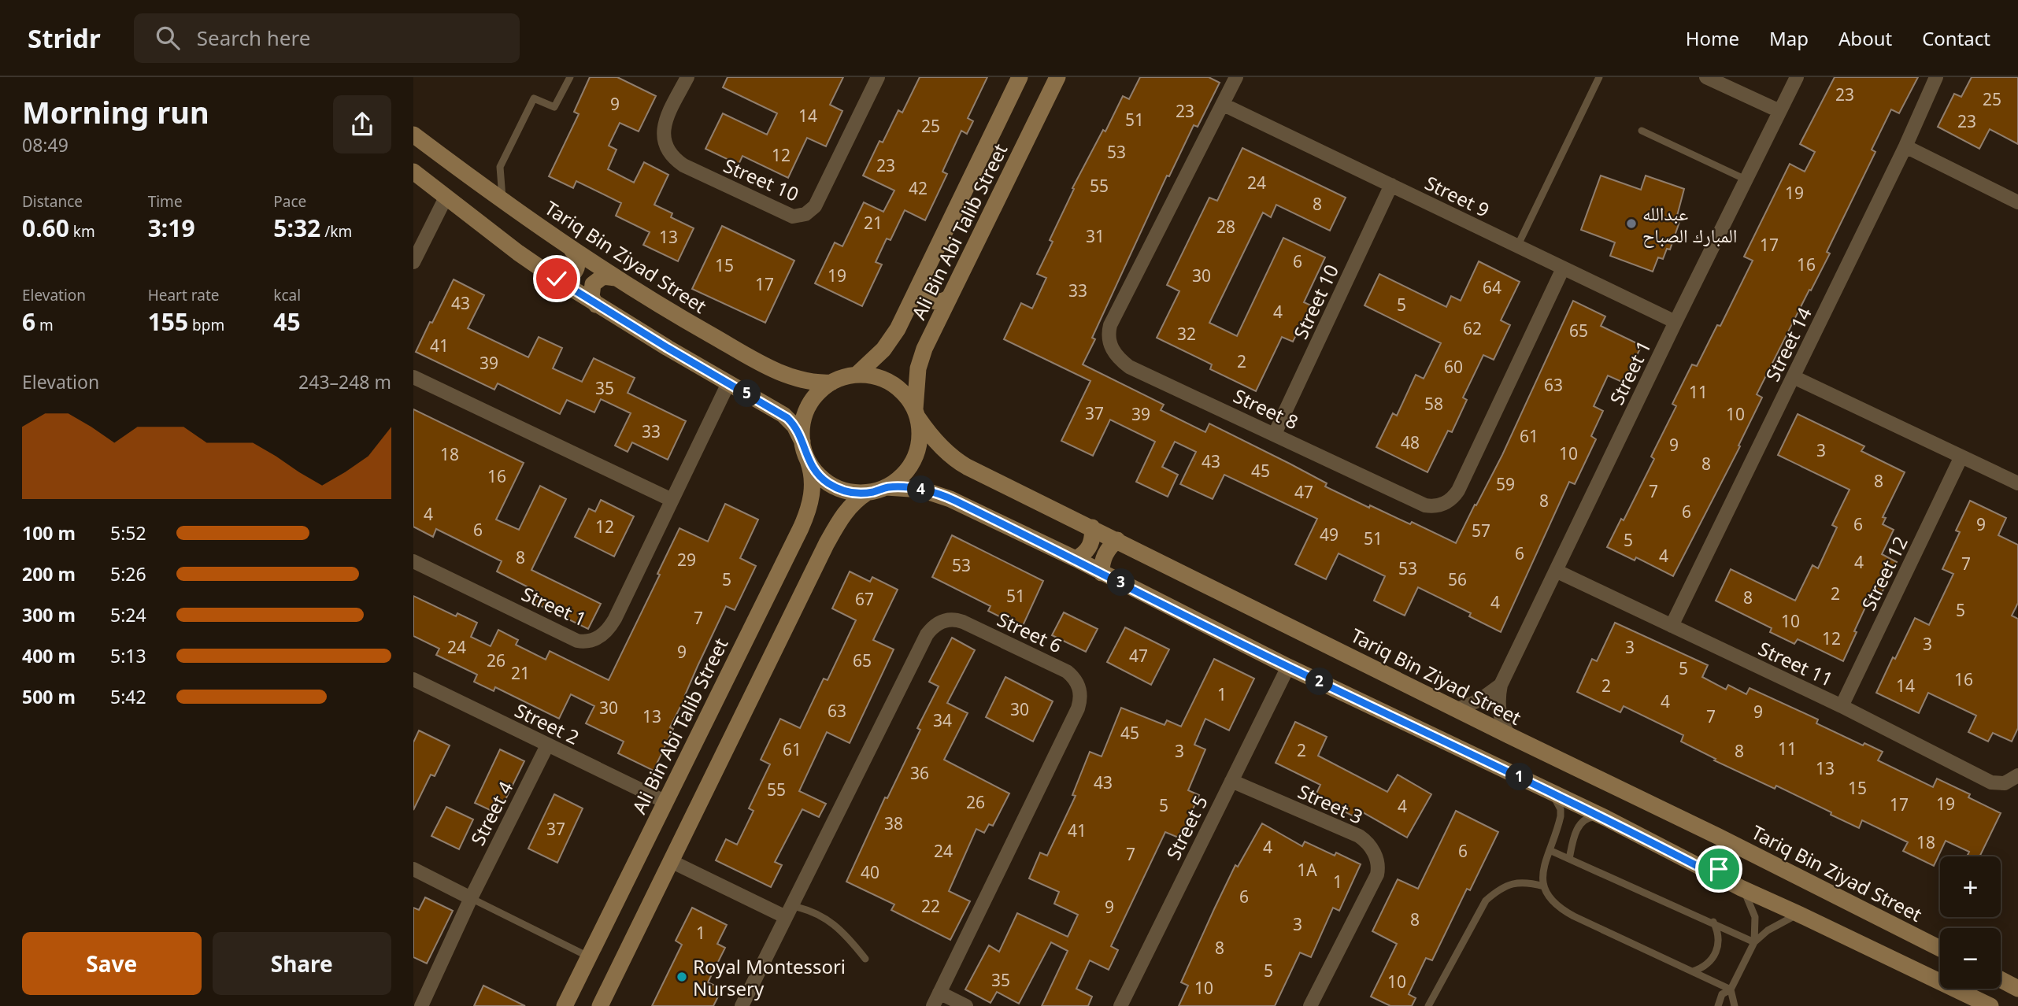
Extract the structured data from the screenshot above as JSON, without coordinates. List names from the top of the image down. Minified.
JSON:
{"streets":{"main road":["Ali Bin Abi Talib Street","Tariq Bin Ziyad Street"],"street":["Street 10","Street 9","Street 14","Street 1","Street 8","Street 12","Street 6","Street 11","Street 2","Street 3","Street 4","Street 5"]},"crossings":[["Street 10","Street 9"],["Street 10","Street 8"],["Street 9","Street 1"],["Street 9","Street 8"],["Ali Bin Abi Talib Street","Tariq Bin Ziyad Street"],["Ali Bin Abi Talib Street","Street 2"],["Tariq Bin Ziyad Street","Street 1"],["Street 14","Street 11"],["Street 1","Street 11"],["Street 12","Street 11"],["Street 2","Street 4"],["Street 3","Street 5"]],"places":["عبدالله المبارك الصباح","Royal Montessori Nursery"],"house_numbers":["23","25","9","23","14","51","23","25","53","12","23","24","55","42","19","8","21","28","31","13","17","6","16","15","19","30","17","64","33","43","5","4","62","65","32","41","2","39","60","63","35","11","58","37","39","10","33","61","48","9","3","10","18","43","8","45","16","8","59","7","47","8","6","4","6","9","12","6","57","49","51","5","6","4","8","29","4","7","53","53","5","56","2","51","8","67","4","5","7","10","12","3","24","3","9","47","26","65","5","21","16","2","14","1","4","30","30","63","9","13","7","34","45","11","61","2","3","8","13","36","43","15","55","26","19","17","5","4","38","37","41","18","4","24","6","7","1A","40","1","6","22","9","8","3","1","8","5","35","10","10"],"page":{"header":"Stridr","search":"Search here","nav":["Home","Map","About","Contact"],"heading":["Morning run","08:49"],"stats":[["Distance","0.60 km"],["Time","3:19"],["Pace","5:32 /km"],["Elevation","6 m"],["Heart rate","155 bpm"],["kcal","45"]],"chart":["Elevation","243–248 m"],"pins":["5","4","3","2","1"],"list":[{"name":"100 m","note":"5:52"},{"name":"200 m","note":"5:26"},{"name":"300 m","note":"5:24"},{"name":"400 m","note":"5:13"},{"name":"500 m","note":"5:42"}],"map_buttons":["+","−"],"buttons":["Save","Share"]}}
